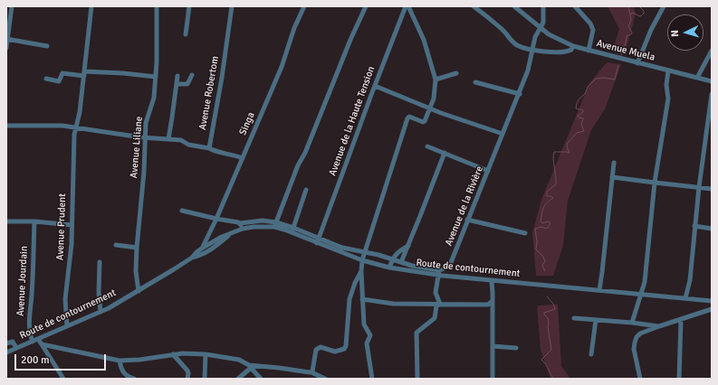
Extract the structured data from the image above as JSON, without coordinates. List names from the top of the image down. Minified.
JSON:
{"streets":{"street":["Avenue Muela","Avenue Robertom","Avenue de la Haute Tension","Singa","Avenue Liliane","Avenue de la Rivière","Avenue Prudent","Route de contournement","Avenue Jourdain"]},"crossings":[["Avenue Muela","Avenue de la Rivière"],["Avenue de la Haute Tension","Route de contournement"],["Singa","Route de contournement"],["Avenue Liliane","Route de contournement"],["Avenue Prudent","Route de contournement"],["Route de contournement","Avenue Jourdain"]],"scale_bar":"200 m","north":"left"}
